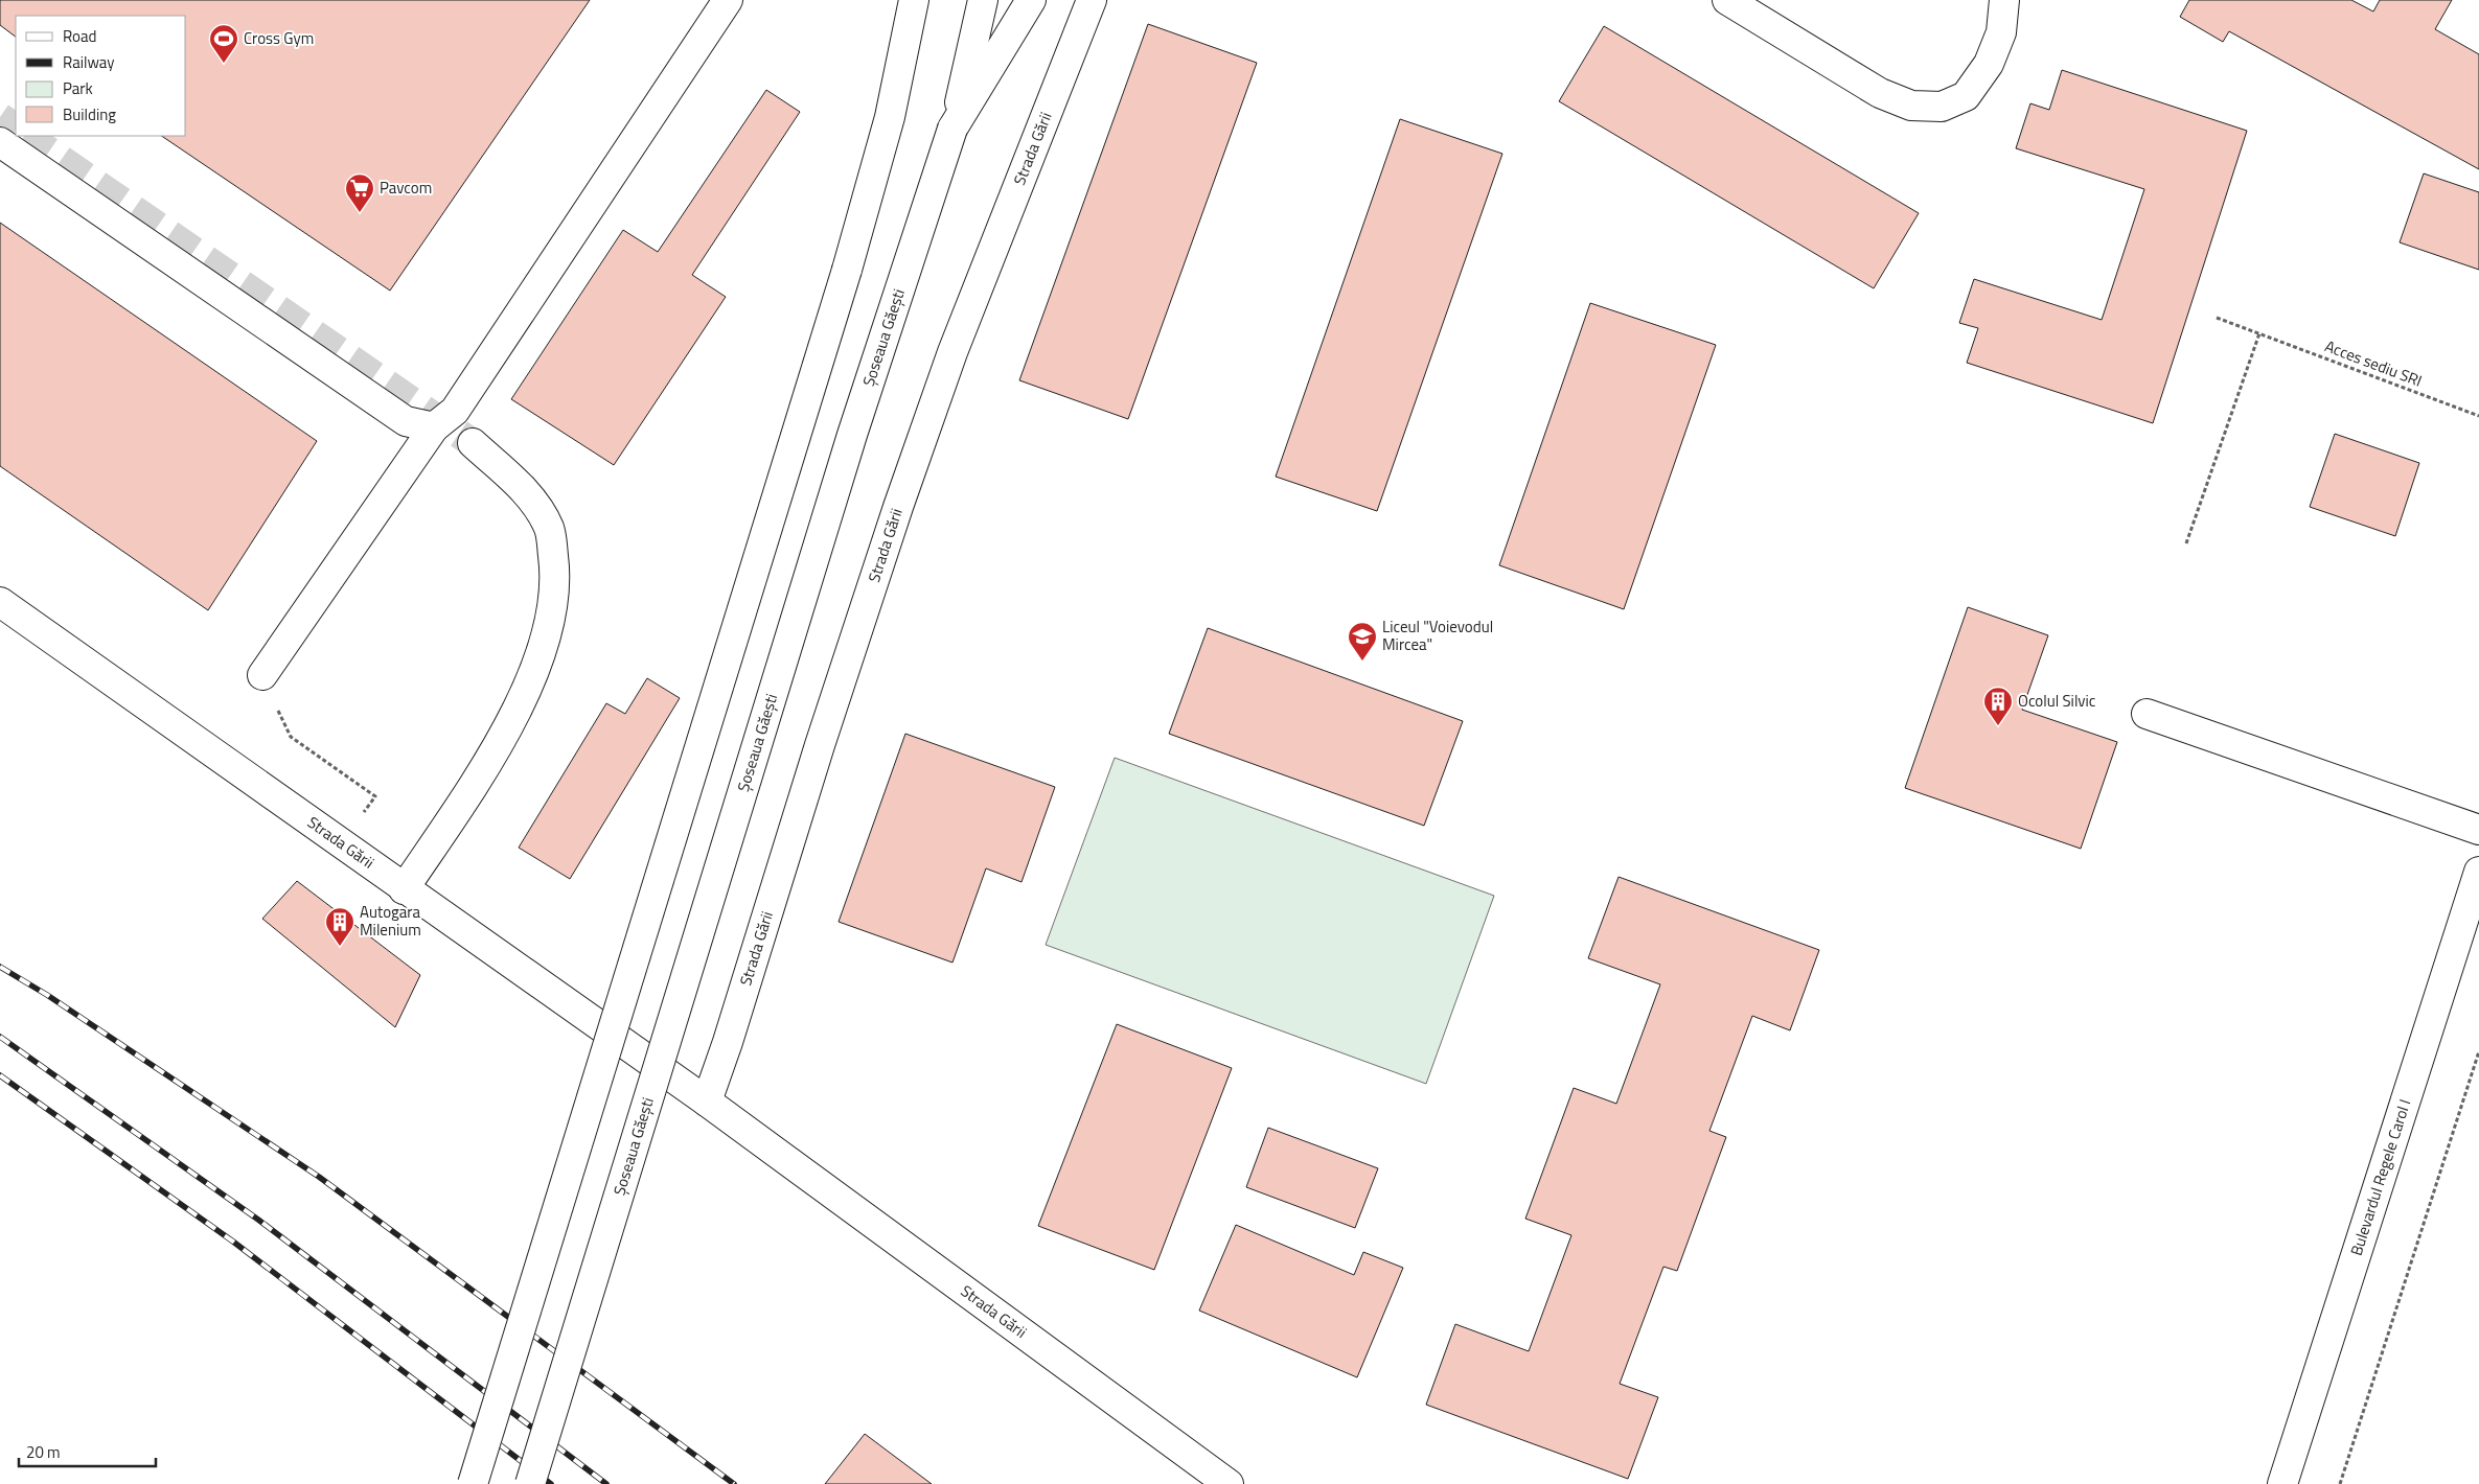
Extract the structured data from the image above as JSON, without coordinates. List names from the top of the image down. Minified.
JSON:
{"streets":{"main road":["Strada Gării","Șoseaua Găești","Bulevardul Regele Carol I"],"path":["Acces sediu SRI"]},"places":{"sports":["Cross Gym"],"supermarket":["Pavcom"],"school or university":["Liceul \"Voievodul Mircea\""],"building":["Ocolul Silvic","Autogara Milenium"]},"legend":["Road","Railway","Park","Building"],"scale_bar":"20 m"}
